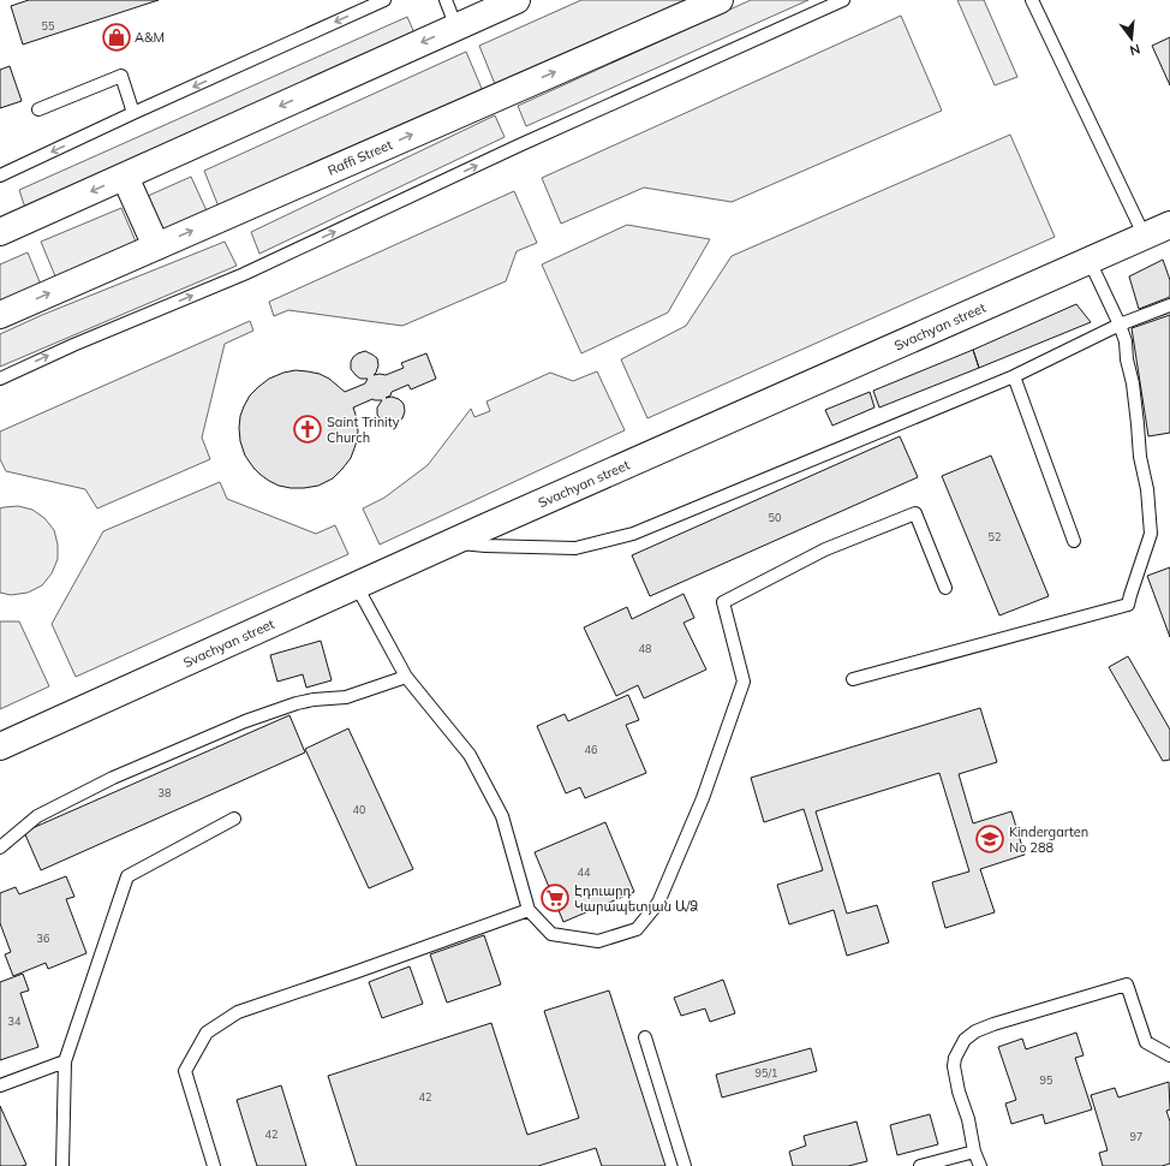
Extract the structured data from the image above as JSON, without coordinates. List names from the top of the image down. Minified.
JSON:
{"streets":{"main road":["Raffi Street","Svachyan street"]},"places":{"shop":["A&M"],"church":["Saint Trinity Church"],"school or university":["Kindergarten No 288"],"supermarket":["Էդուարդ Կարապետյան Ա/Ձ"]},"house_numbers":["55","50","52","48","46","38","40","44","36","34","95/1","95","42","42","97"],"north":"bottom"}
